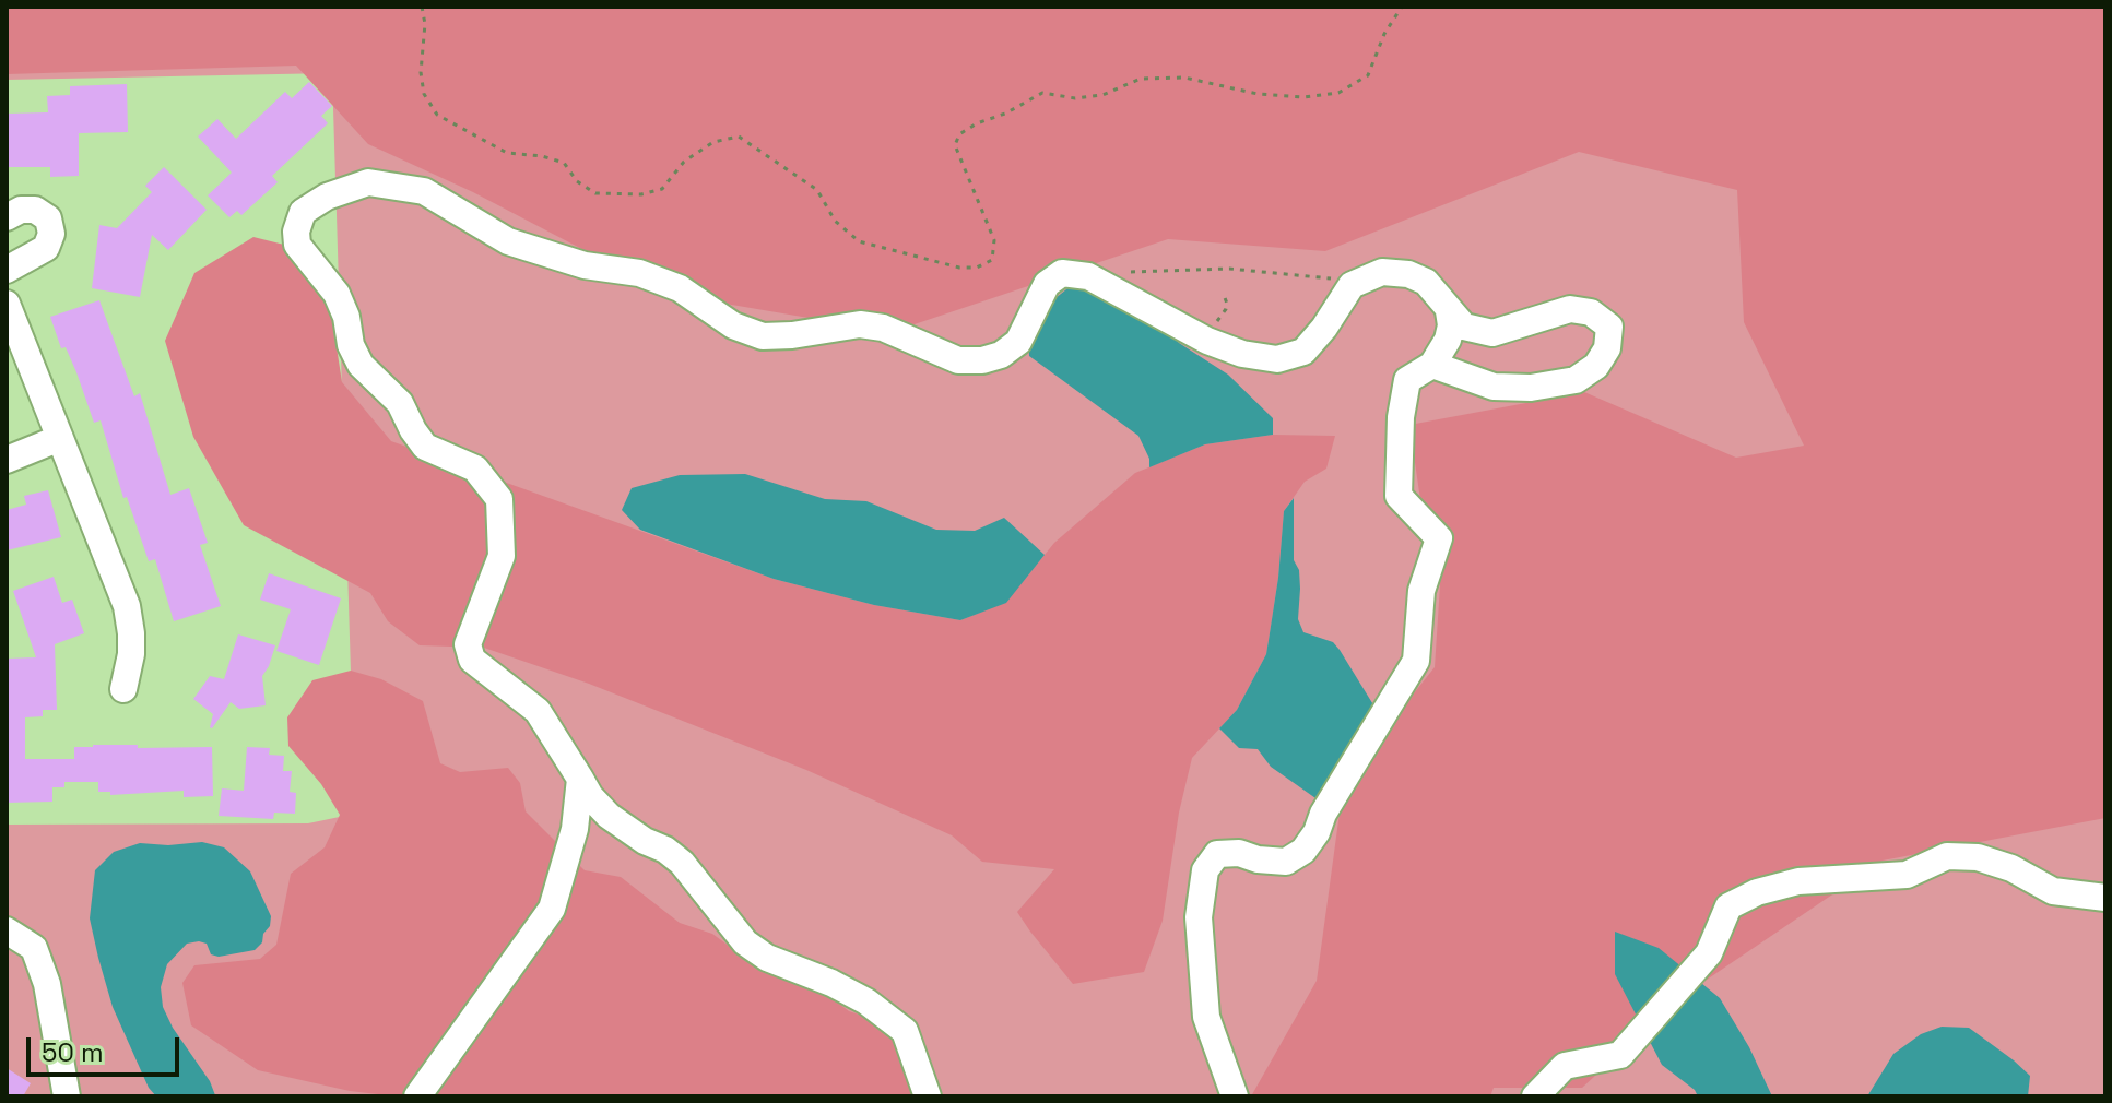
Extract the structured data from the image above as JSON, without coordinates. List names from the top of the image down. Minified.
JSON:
{"scale_bar":"50 m"}
